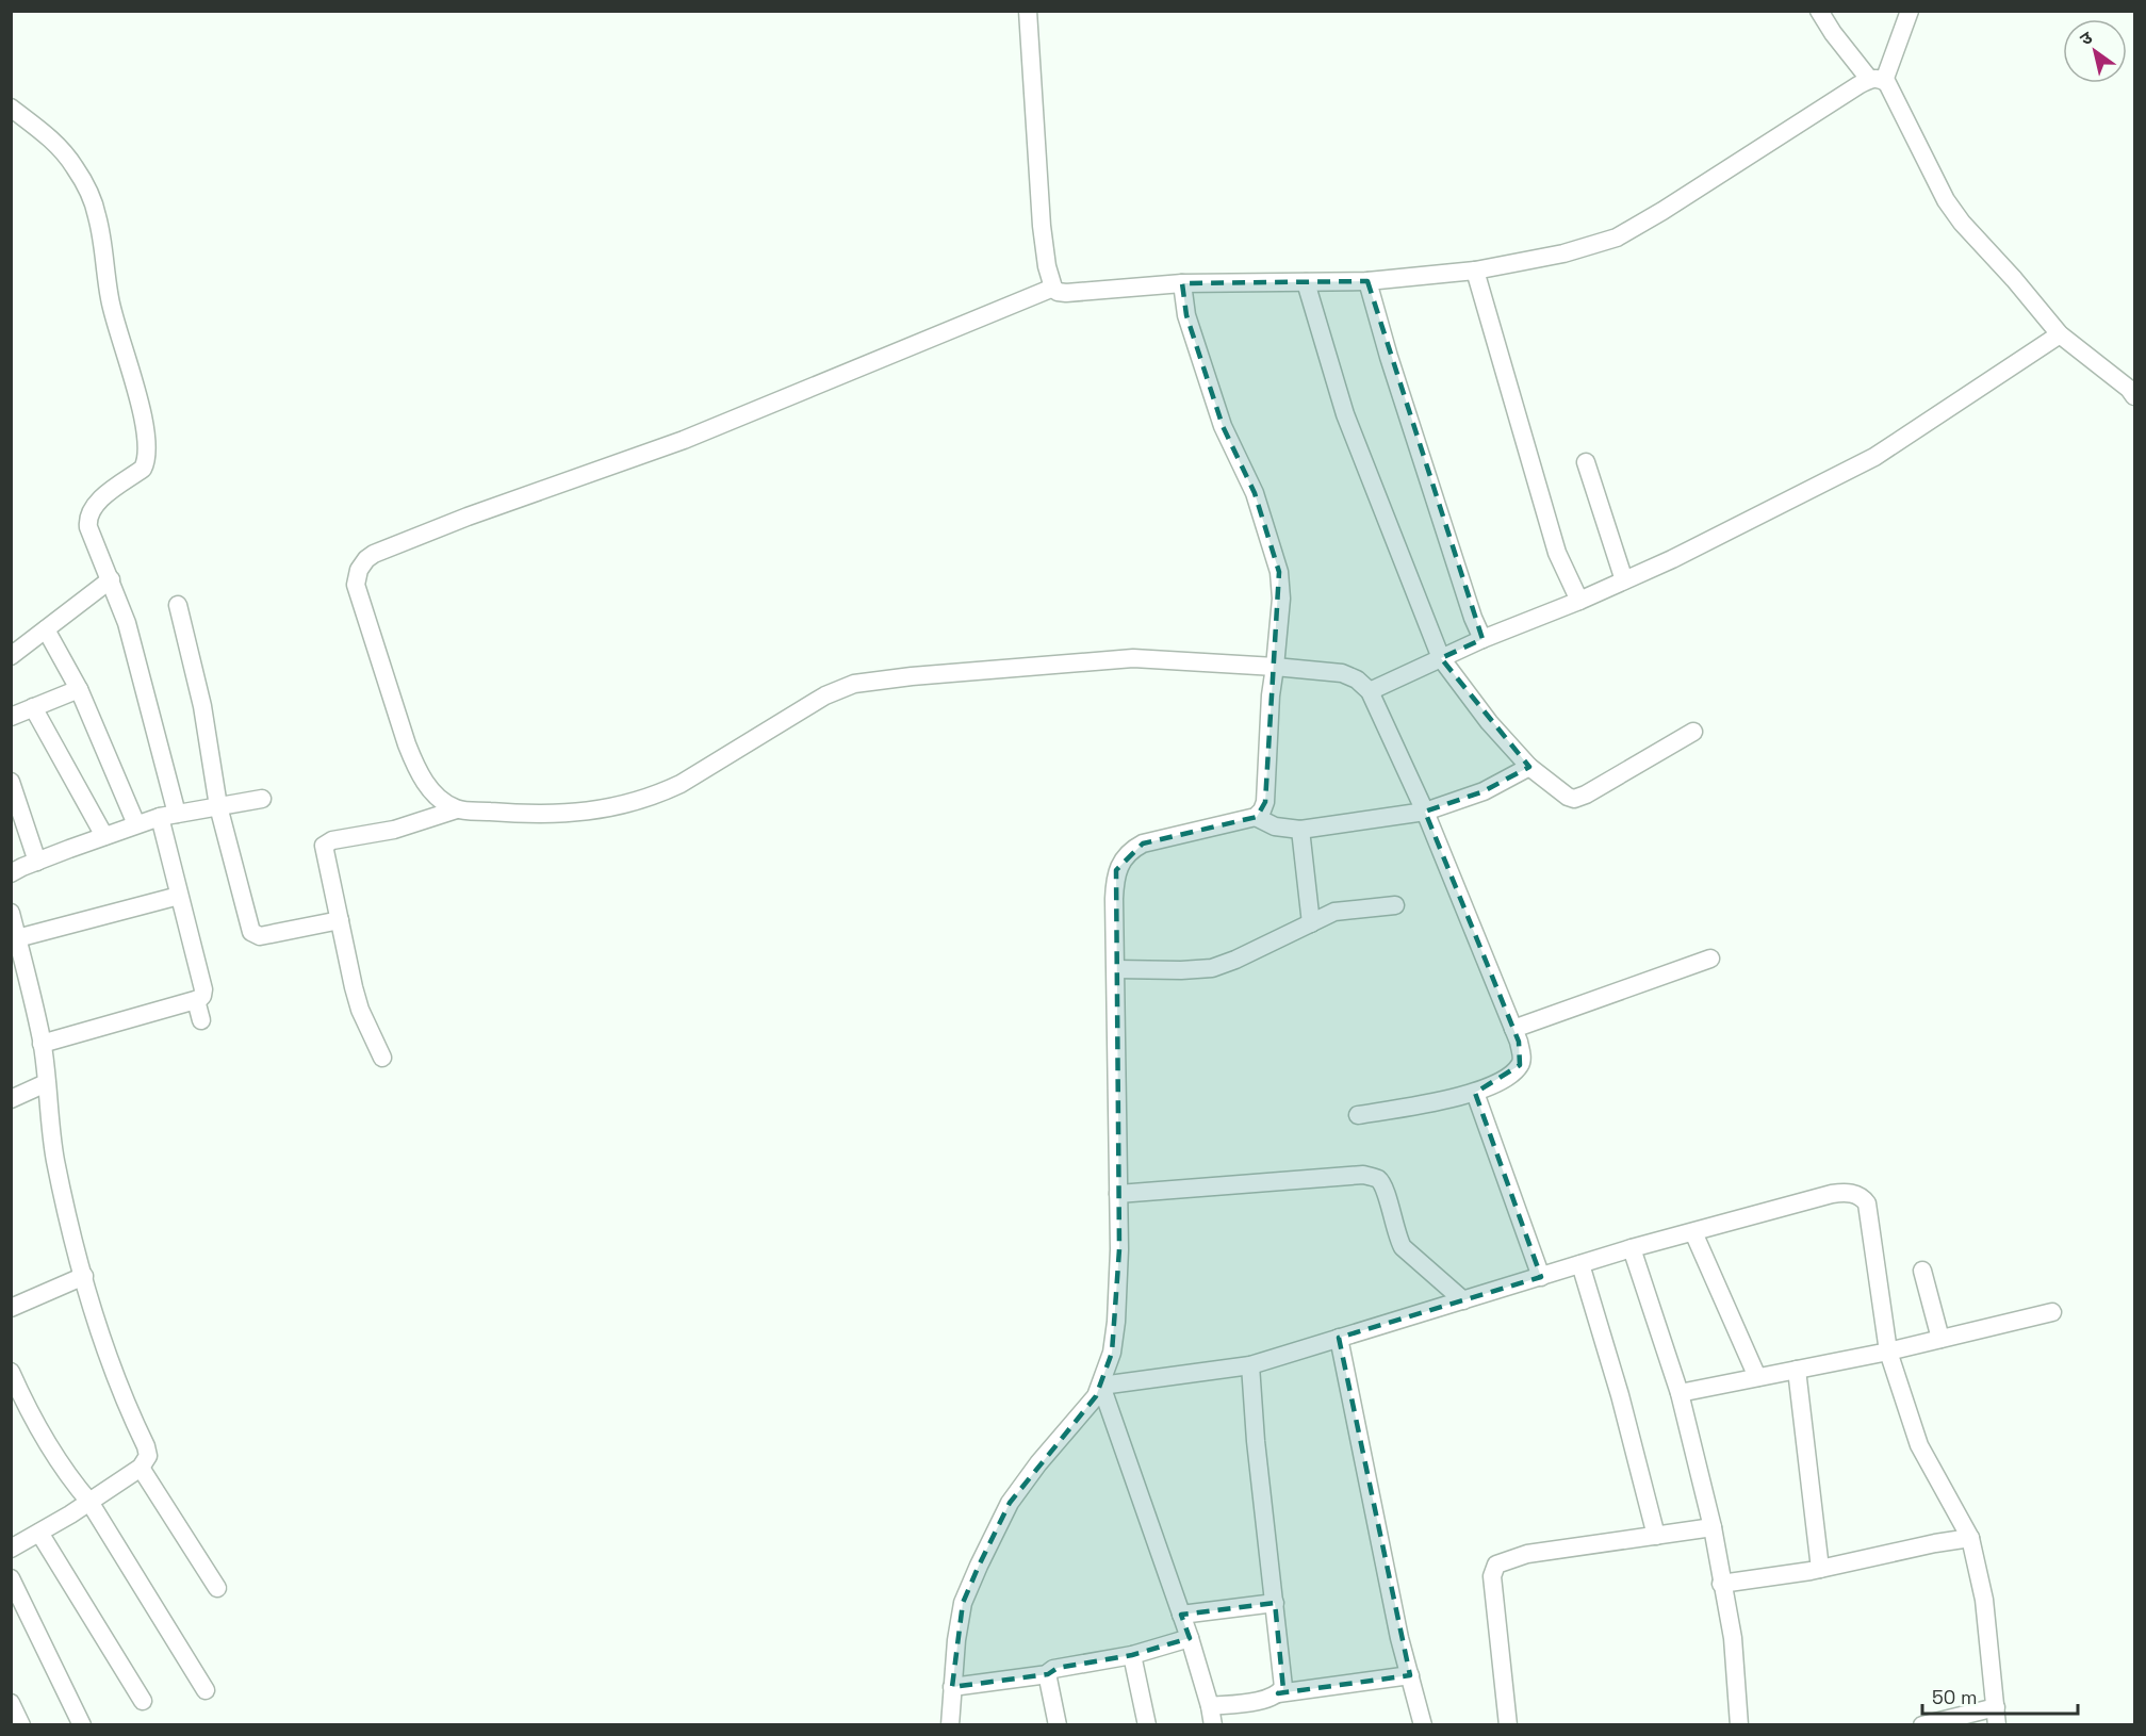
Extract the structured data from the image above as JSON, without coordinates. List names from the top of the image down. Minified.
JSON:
{"scale_bar":"50 m","north":"top left"}
